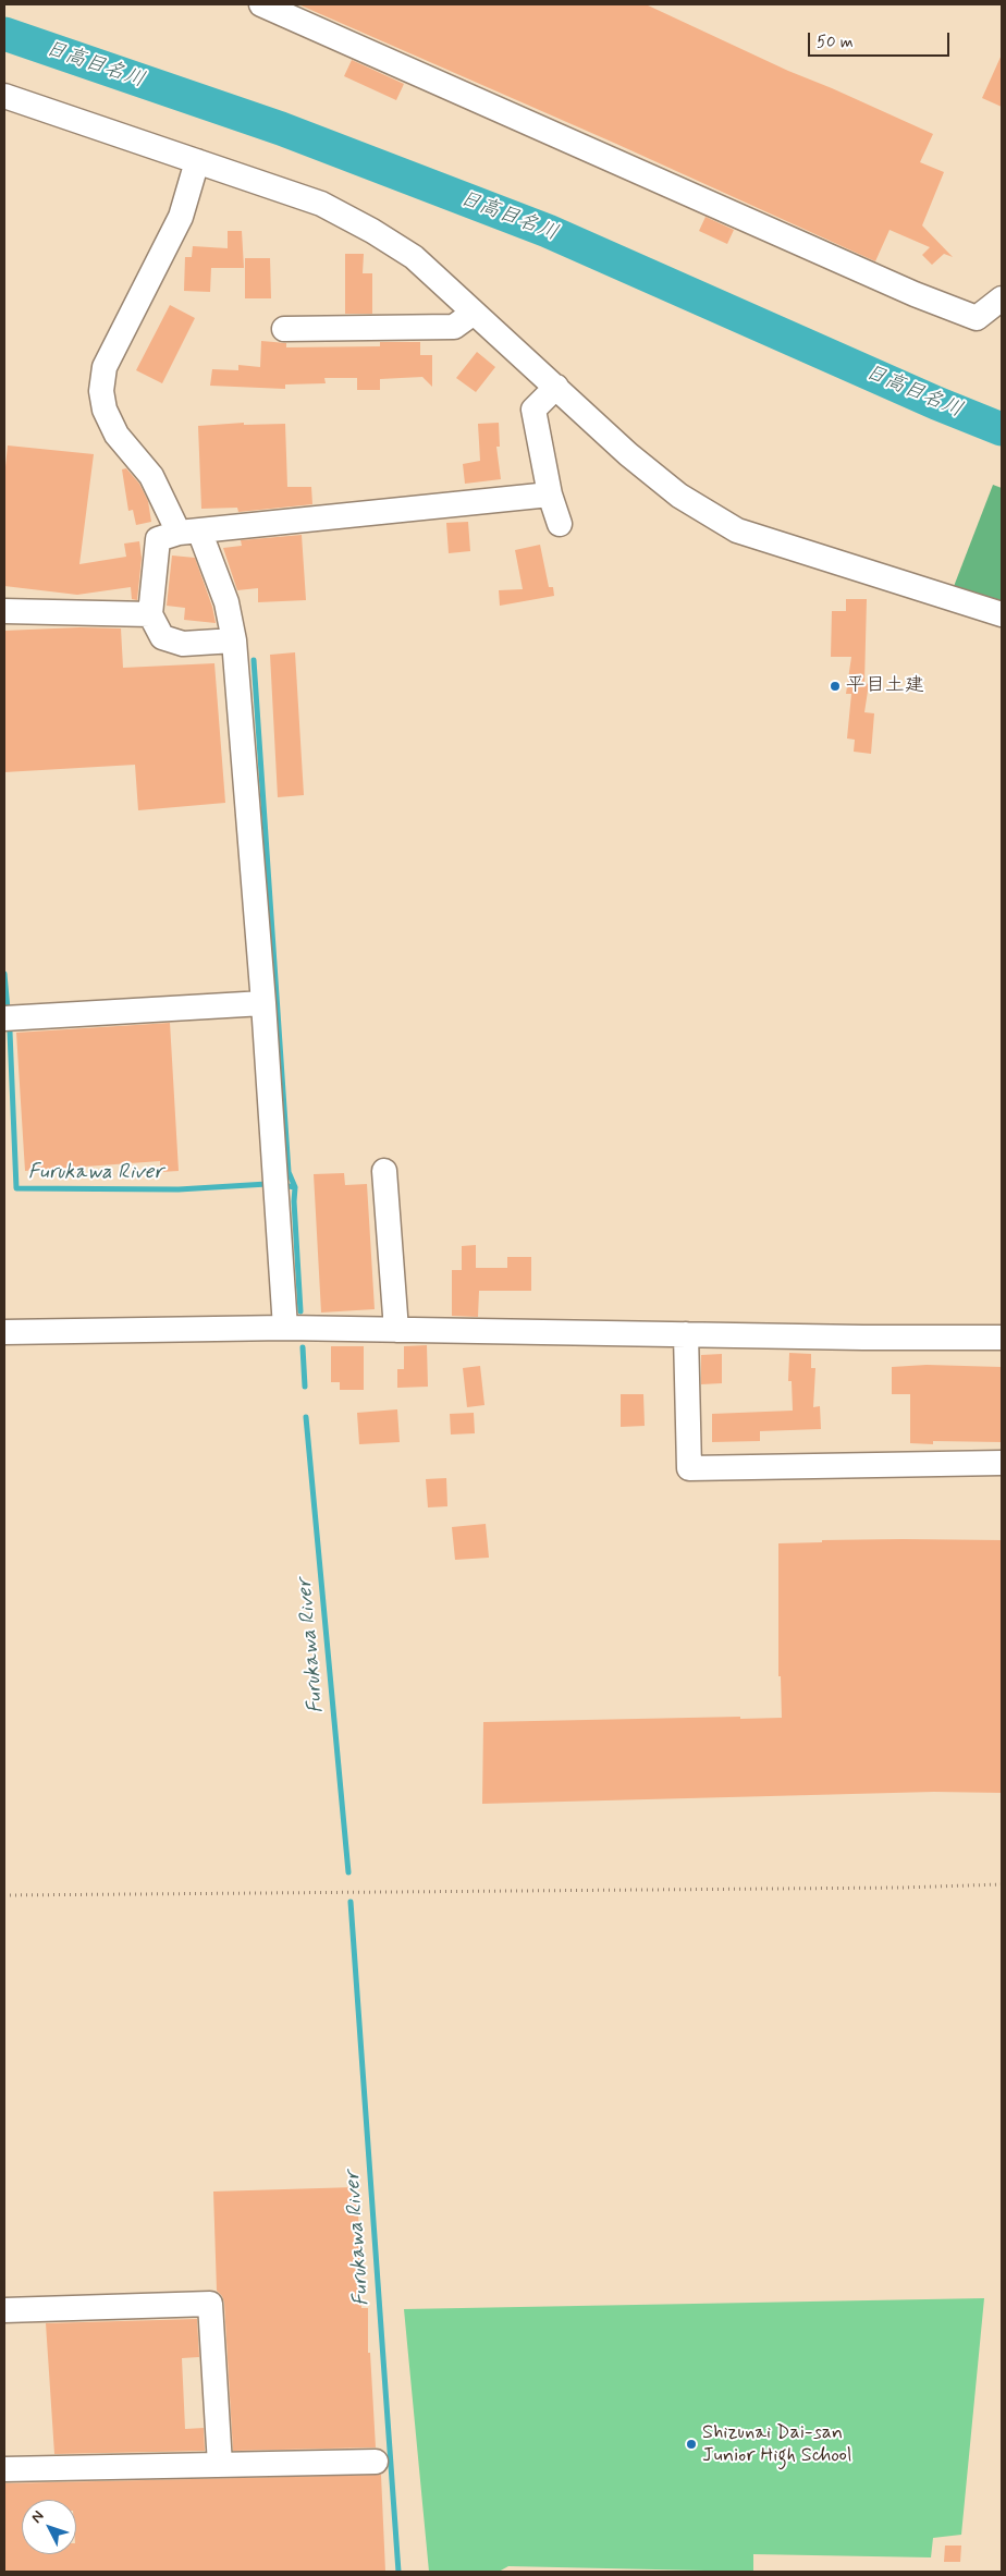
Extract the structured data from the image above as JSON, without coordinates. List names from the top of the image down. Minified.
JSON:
{"water":["日高目名川","Furukawa River"],"places":["平目土建","Shizunai Dai-san Junior High School"],"scale_bar":"50 m","north":"top left"}
